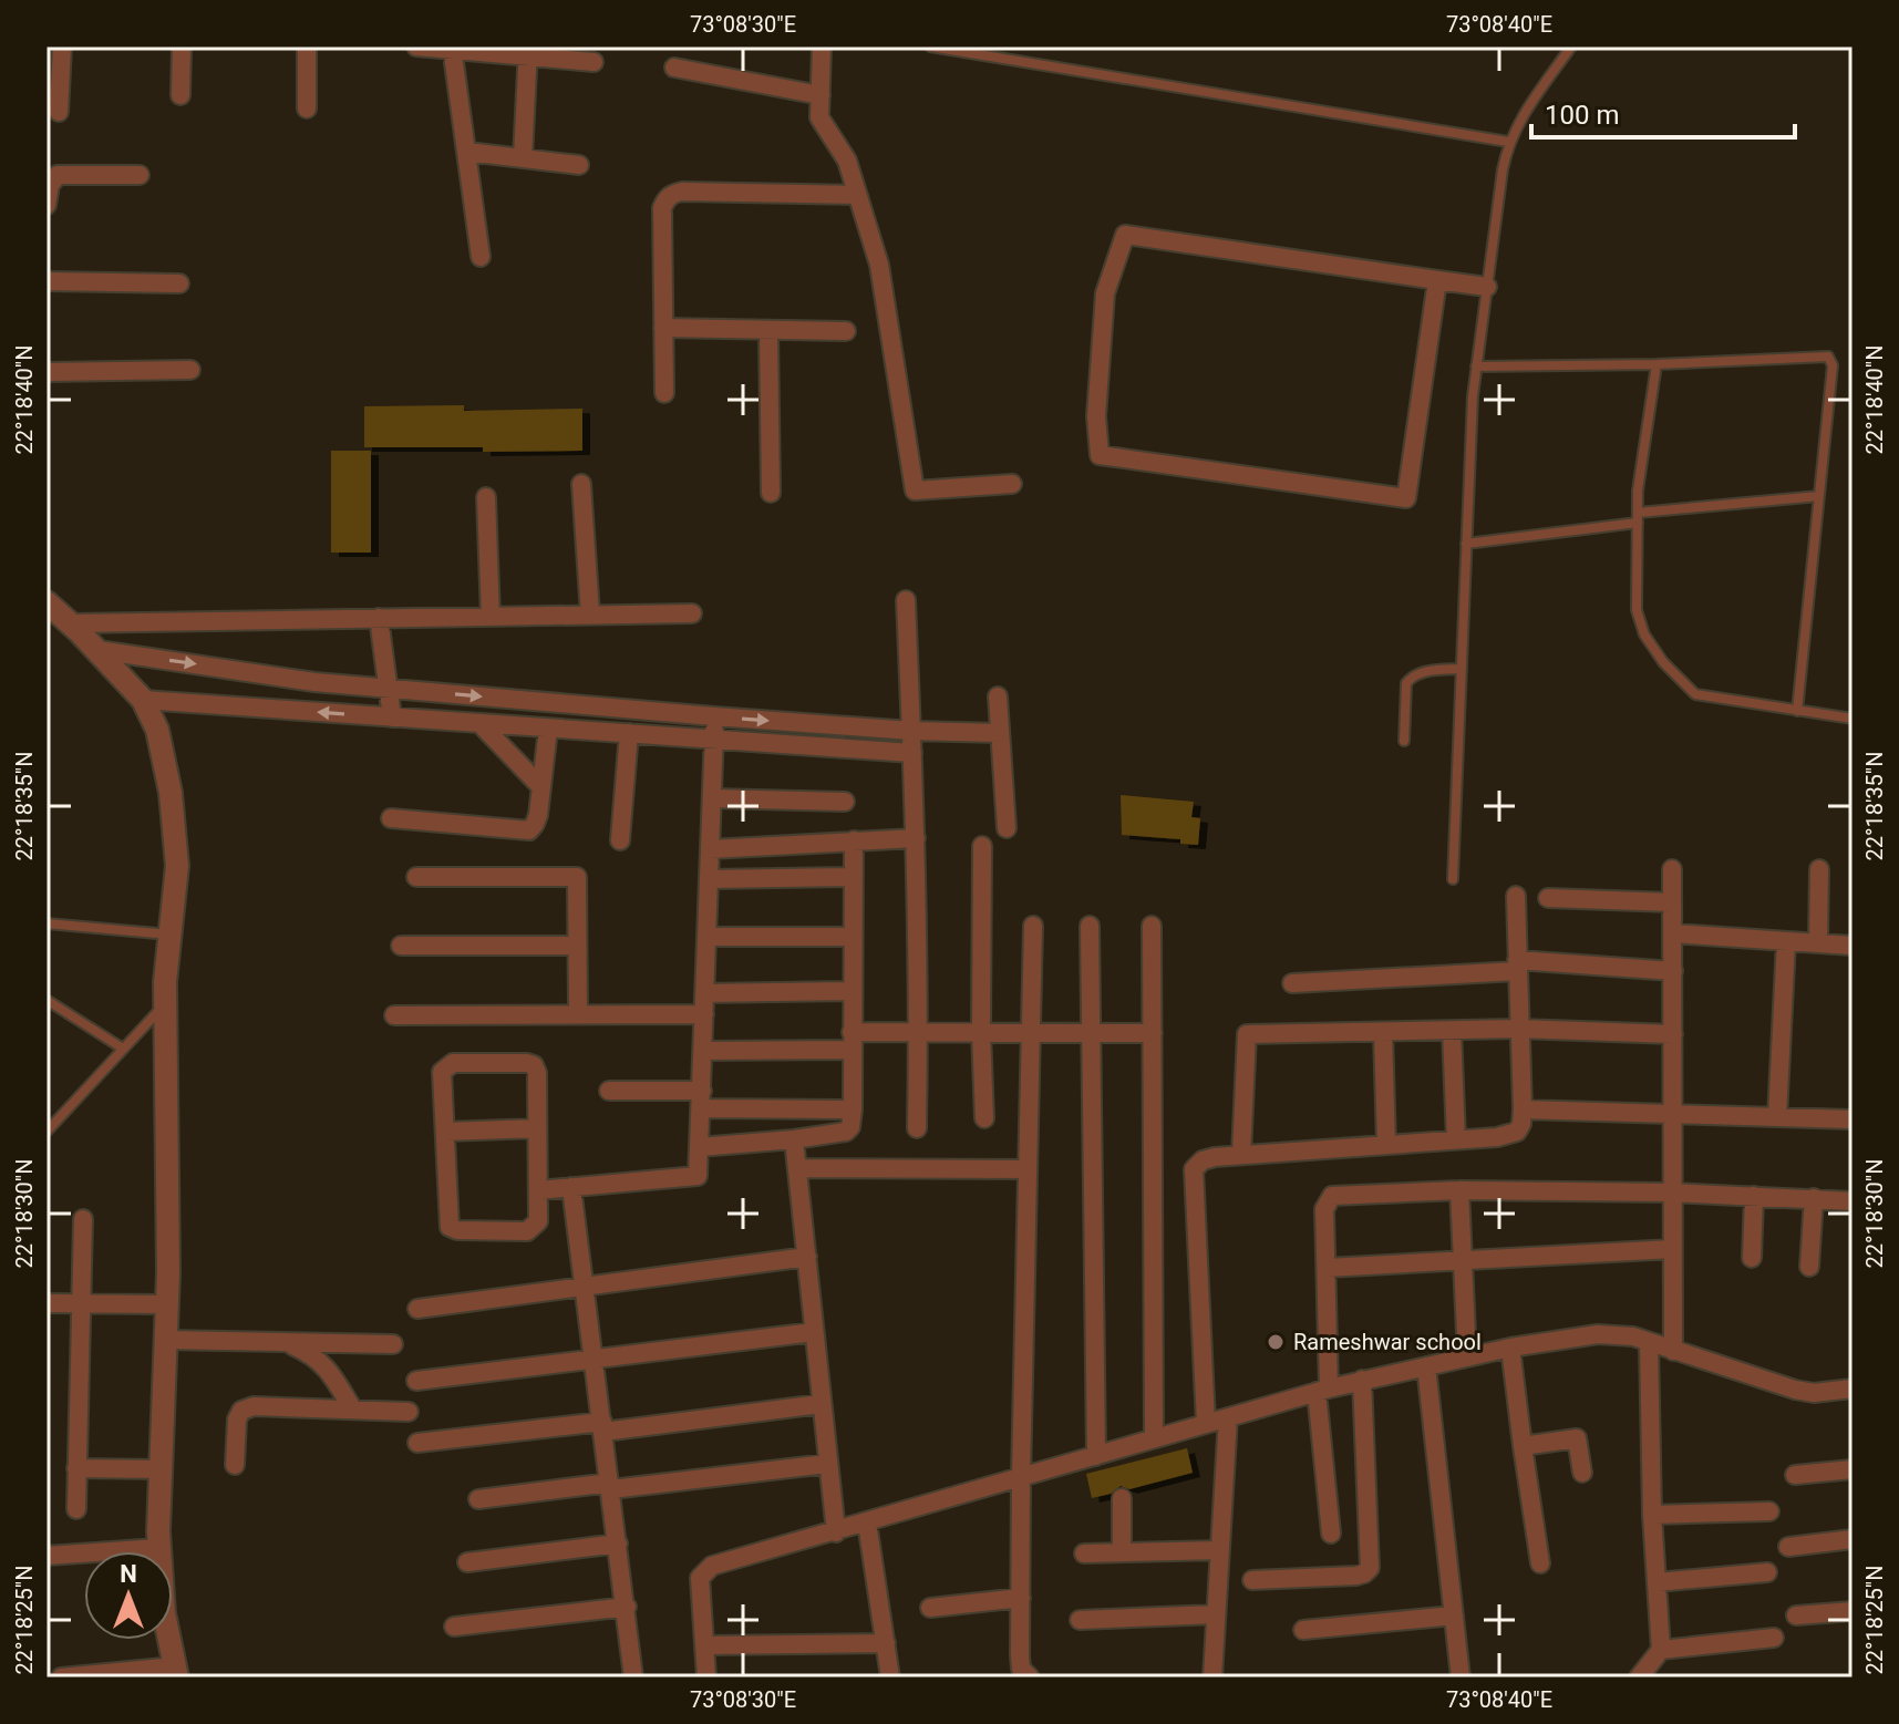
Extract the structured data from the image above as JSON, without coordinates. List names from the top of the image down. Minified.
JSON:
{"places":["Rameshwar school"],"scale_bar":"100 m","north":"top","coordinates":["73°08'30\"E","73°08'40\"E","22°18'40\"N","22°18'35\"N","22°18'30\"N","22°18'25\"N"]}
